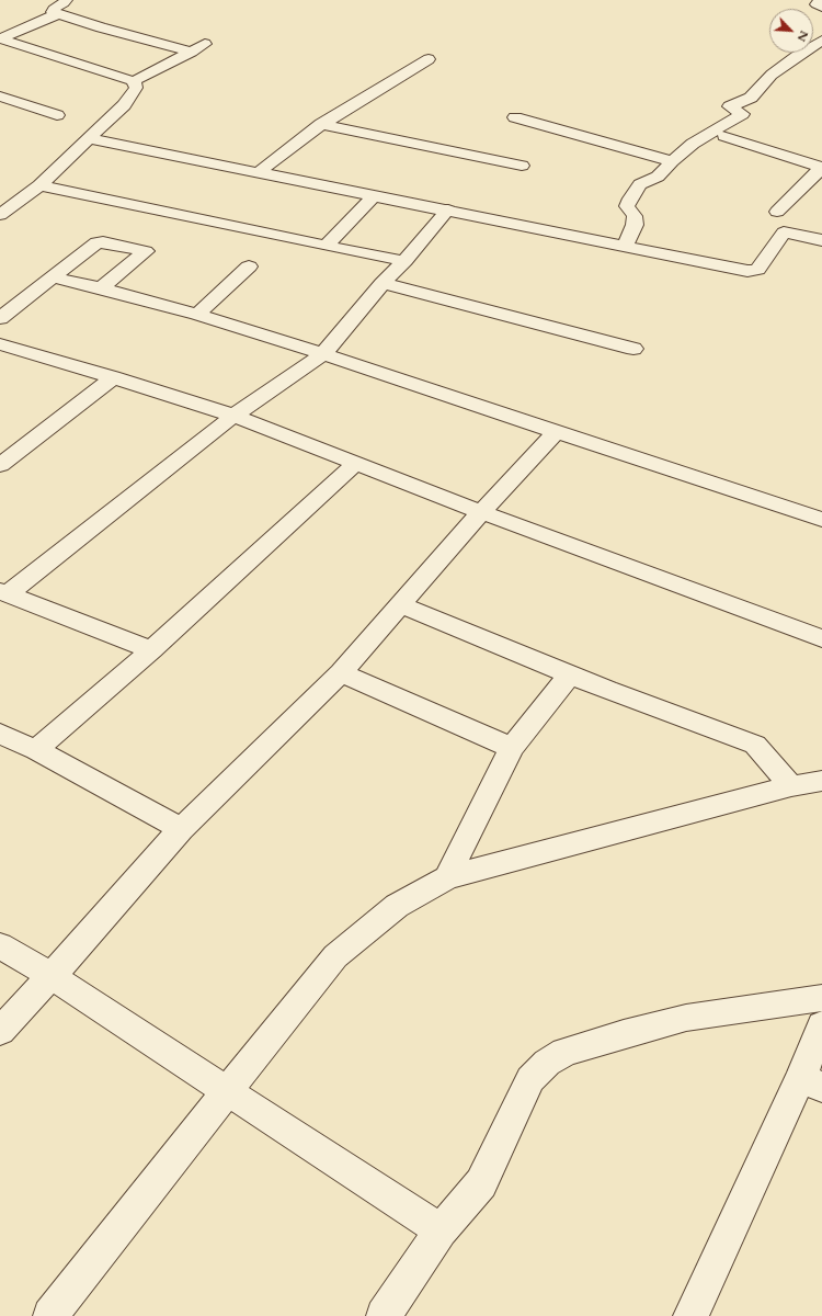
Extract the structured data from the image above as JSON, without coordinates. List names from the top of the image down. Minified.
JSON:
{"north":"bottom right"}
